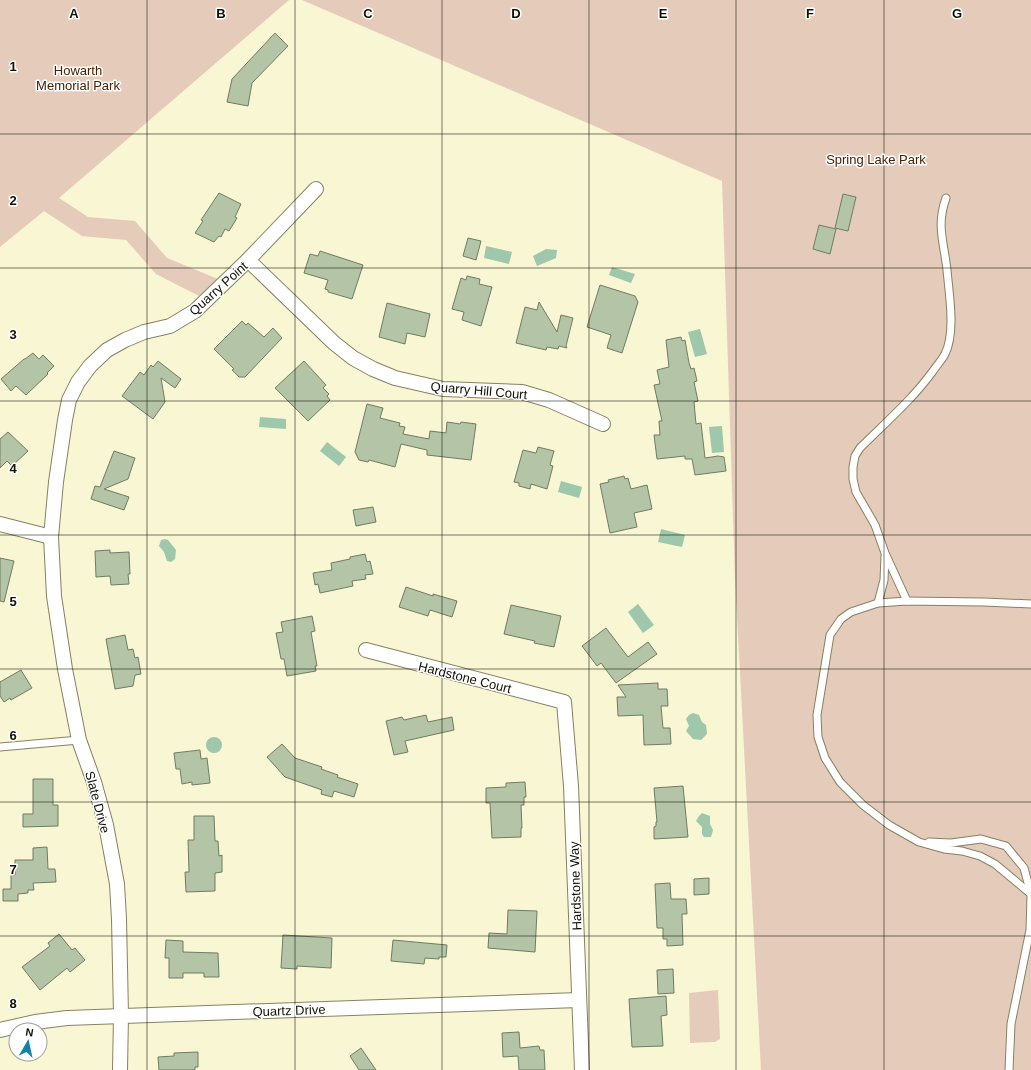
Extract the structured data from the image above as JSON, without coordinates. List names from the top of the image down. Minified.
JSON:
{"streets":{"street":["Quarry Point","Quarry Hill Court","Hardstone Court","Slate Drive","Hardstone Way","Quartz Drive"]},"crossings":[["Quarry Point","Quarry Hill Court"],["Quarry Point","Slate Drive"],["Hardstone Court","Hardstone Way"],["Slate Drive","Quartz Drive"],["Hardstone Way","Quartz Drive"]],"parks":["Howarth Memorial Park","Spring Lake Park"],"north":"top","grid":{"columns":["A","B","C","D","E","F","G"],"rows":["1","2","3","4","5","6","7","8"]}}
